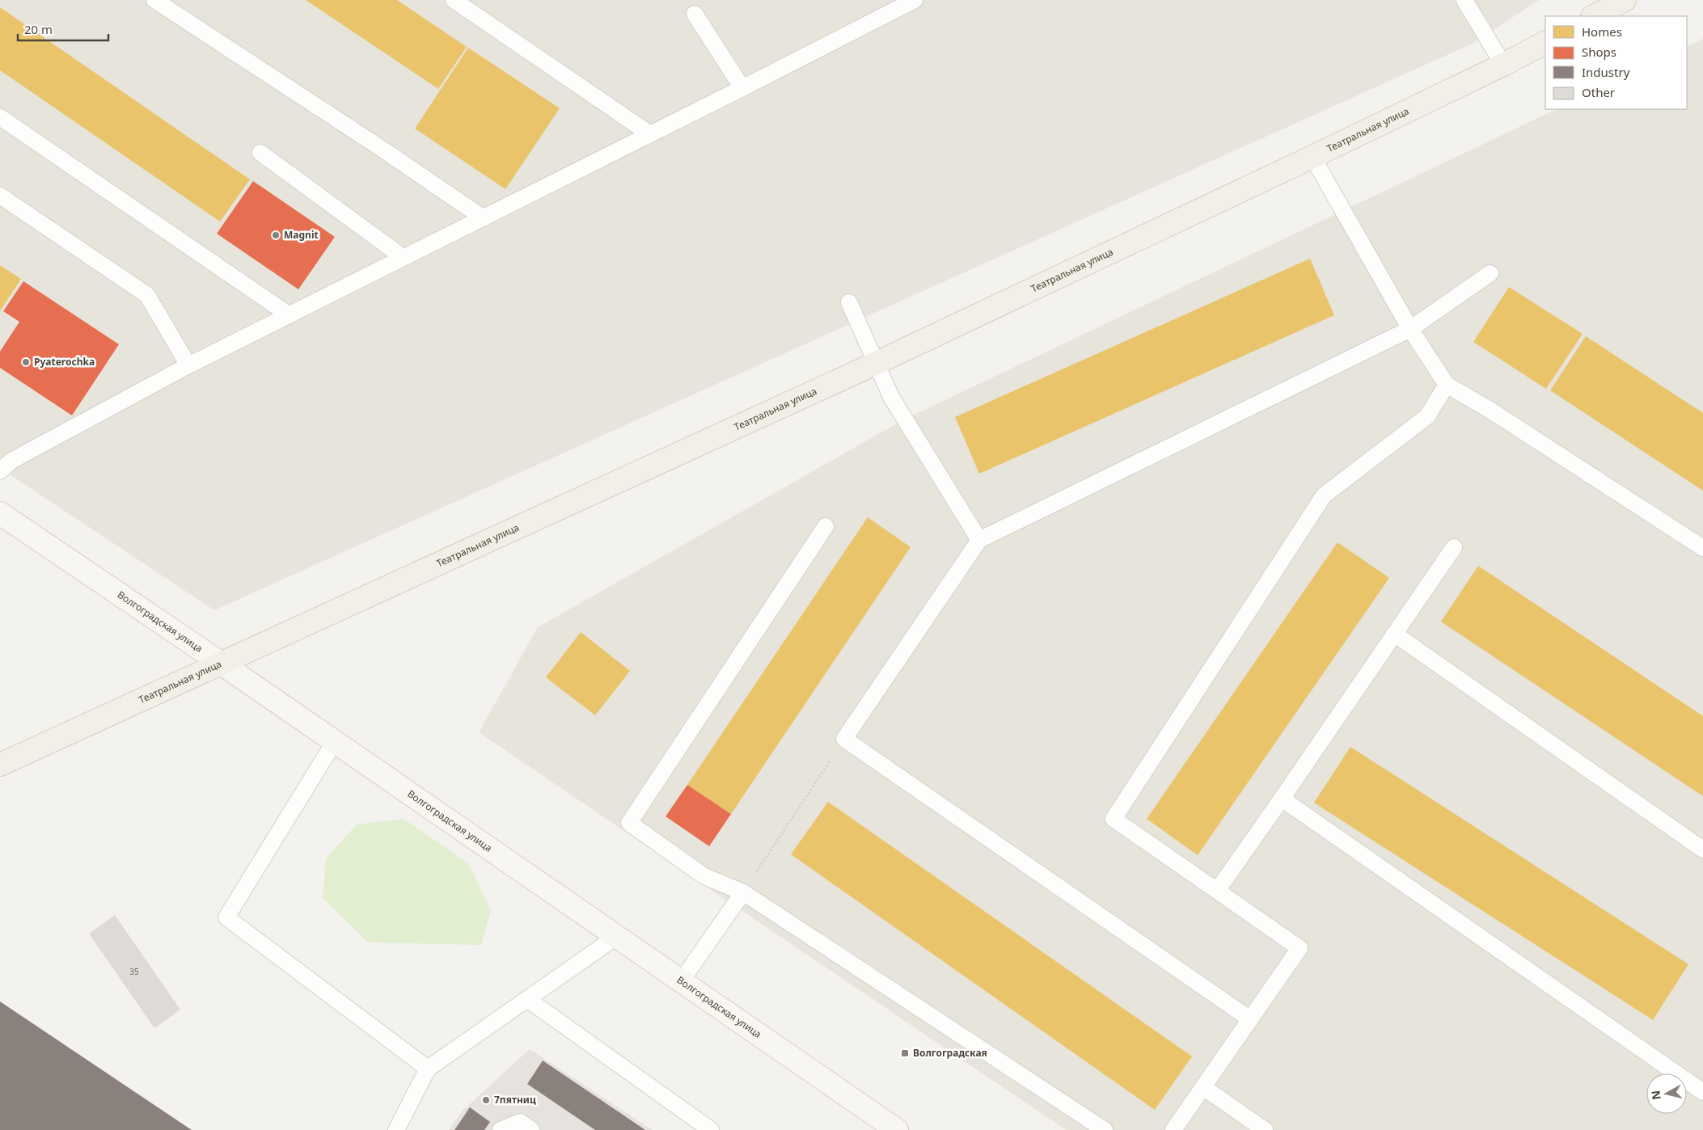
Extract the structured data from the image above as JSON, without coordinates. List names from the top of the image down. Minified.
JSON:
{"streets":{"main road":["Театральная улица","Волгоградская улица"]},"crossings":[["Театральная улица","Волгоградская улица"]],"places":{"other":["Magnit","Pyaterochka","7пятниц"],"transit":["Волгоградская"]},"house_numbers":["35"],"legend":["Homes","Shops","Industry","Other"],"scale_bar":"20 m","north":"left"}
